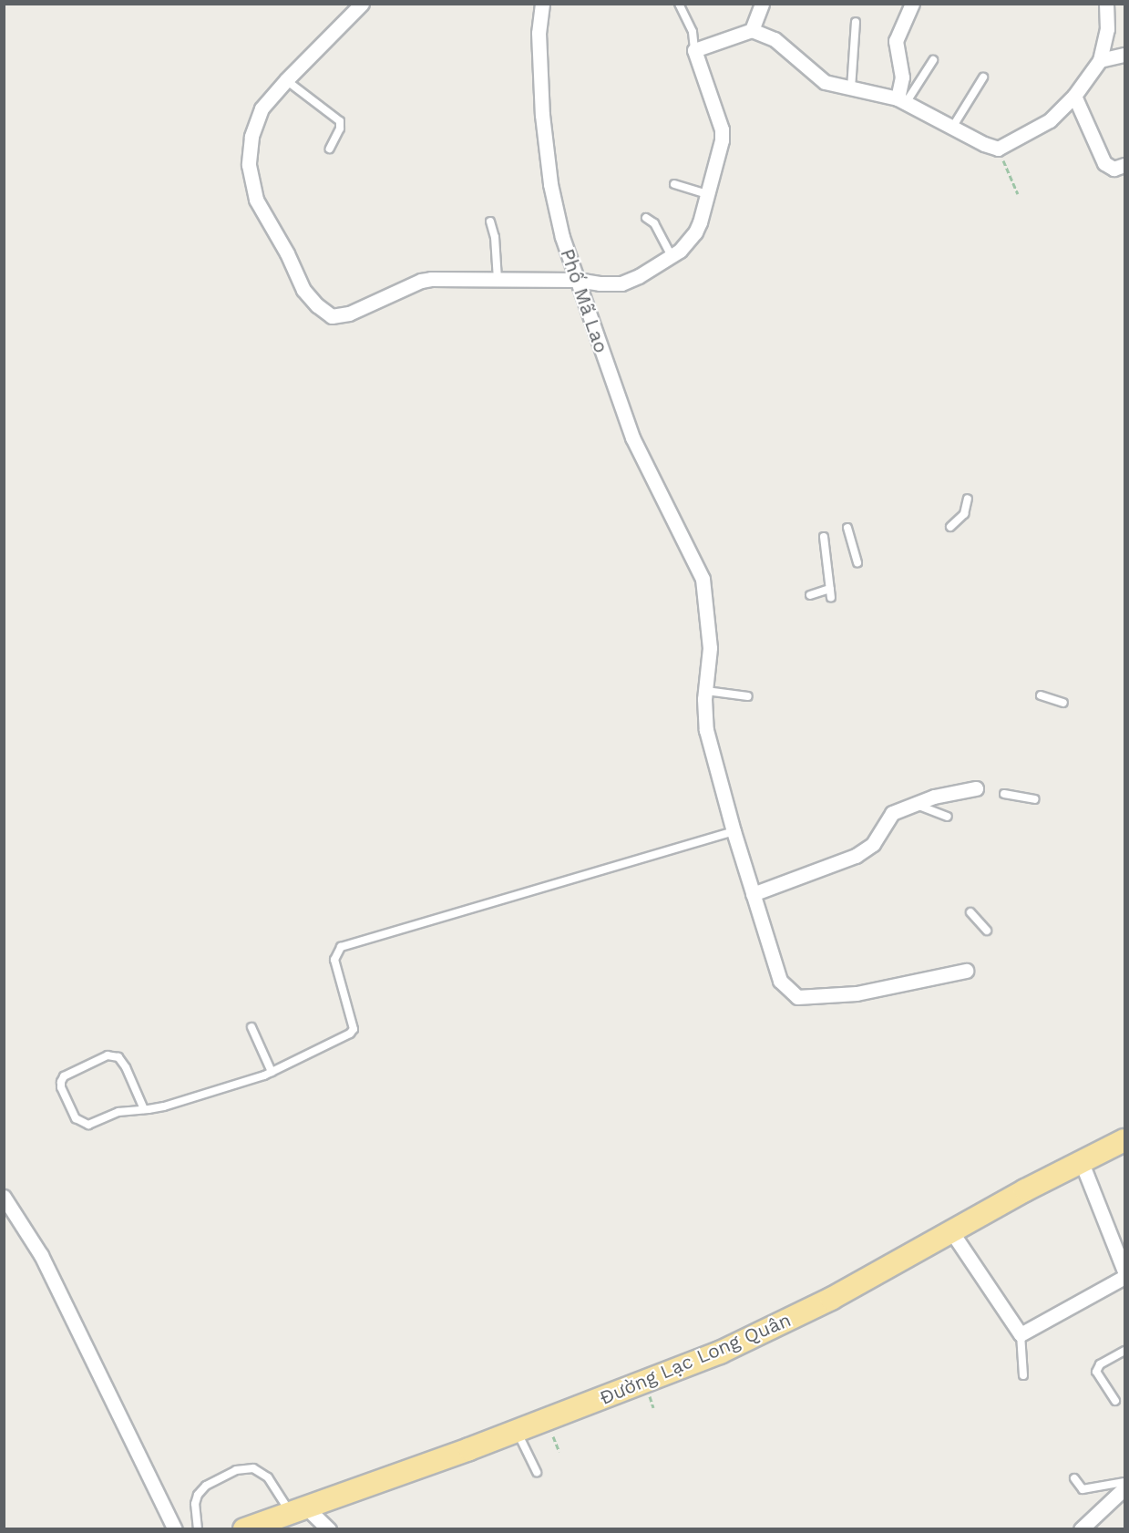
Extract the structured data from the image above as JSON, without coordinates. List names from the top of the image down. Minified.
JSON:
{"streets":{"highway":["Đường Lạc Long Quân"],"street":["Phố Mã Lao"]}}
